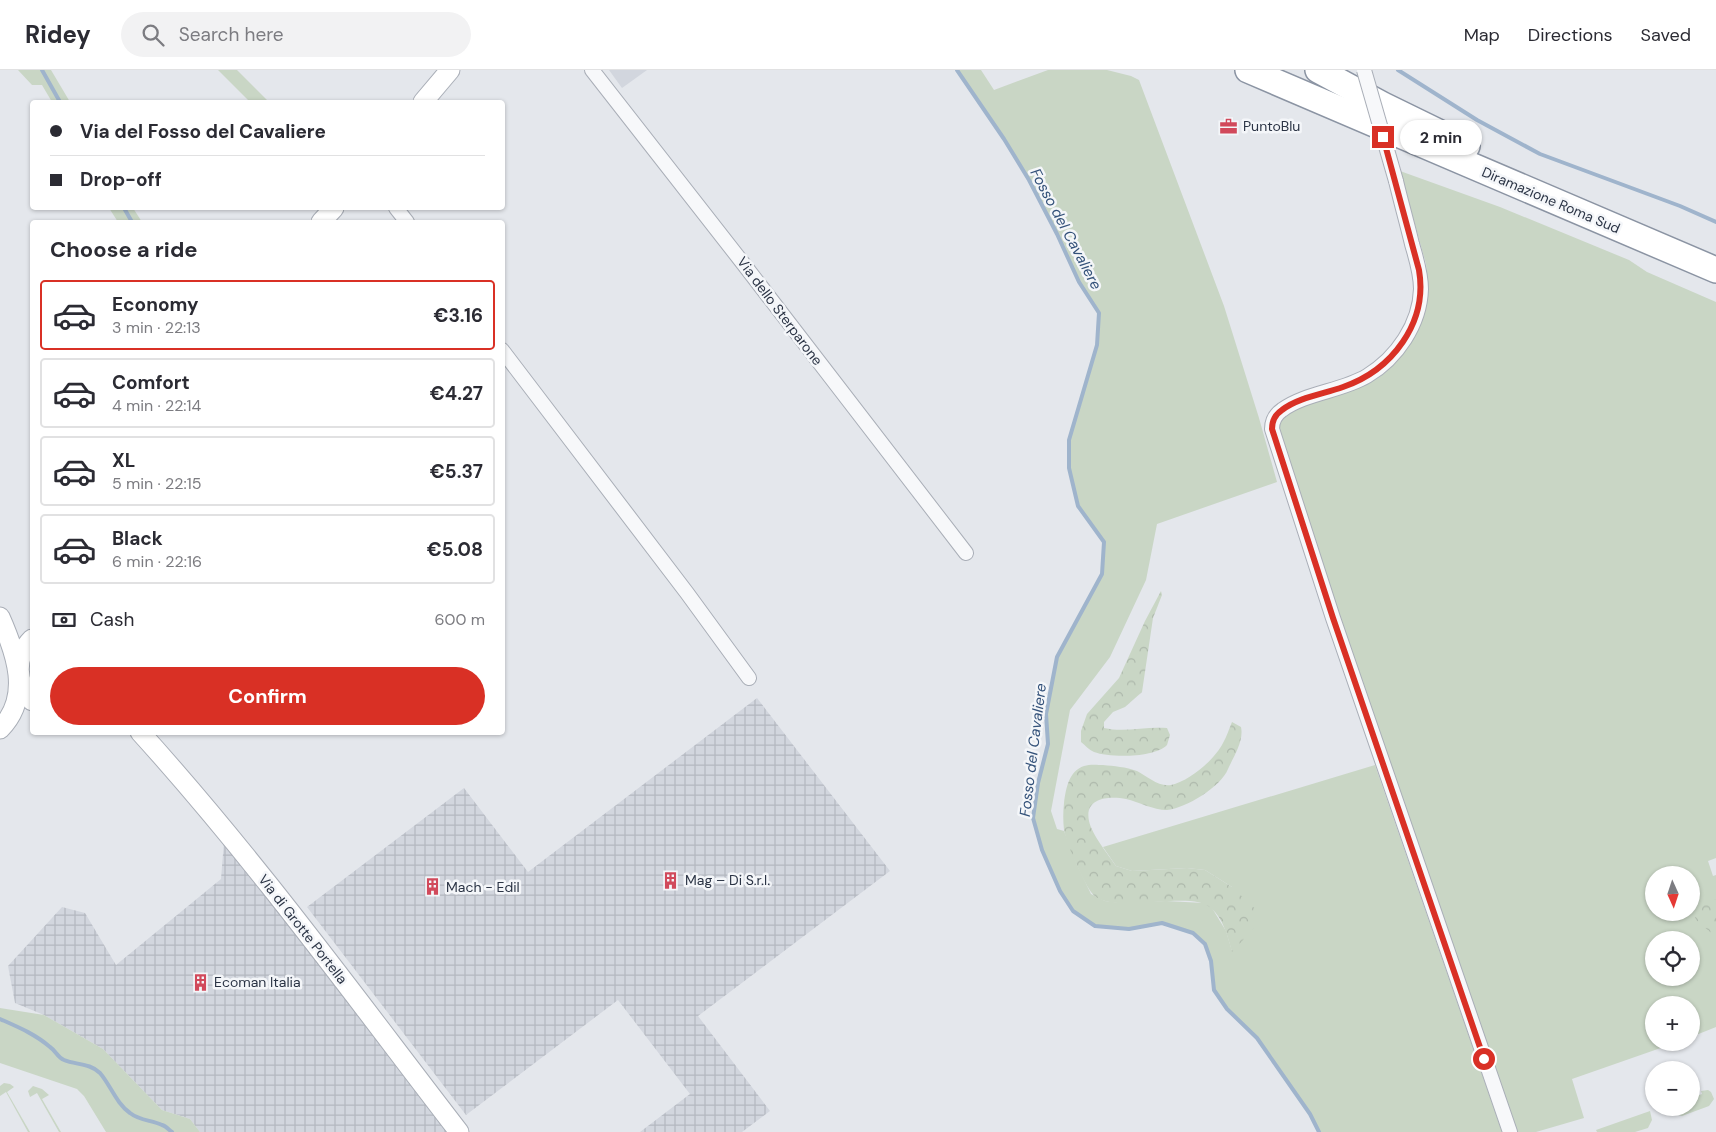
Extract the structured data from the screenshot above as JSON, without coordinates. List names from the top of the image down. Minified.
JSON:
{"streets":{"highway":["Diramazione Roma Sud"],"main road":["Via di Grotte Portella"],"street":["Via dello Sterparone"]},"water":["Fosso del Cavaliere"],"places":{"office":["PuntoBlu"],"building":["Mag – Di S.r.l.","Mach - Edil","Ecoman Italia"]},"north":"bottom","page":{"header":"Ridey","search":"Search here","nav":["Map","Directions","Saved"],"banner":["Via del Fosso del Cavaliere","Drop-off"],"bubble":"2 min","heading":"Choose a ride","list":[{"name":"Economy","note":"3 min · 22:13","value":"€3.16"},{"name":"Comfort","note":"4 min · 22:14","value":"€4.27"},{"name":"XL","note":"5 min · 22:15","value":"€5.37"},{"name":"Black","note":"6 min · 22:16","value":"€5.08"}],"pay":["Cash","600 m"],"buttons":"Confirm","map_buttons":["+","−"]}}
